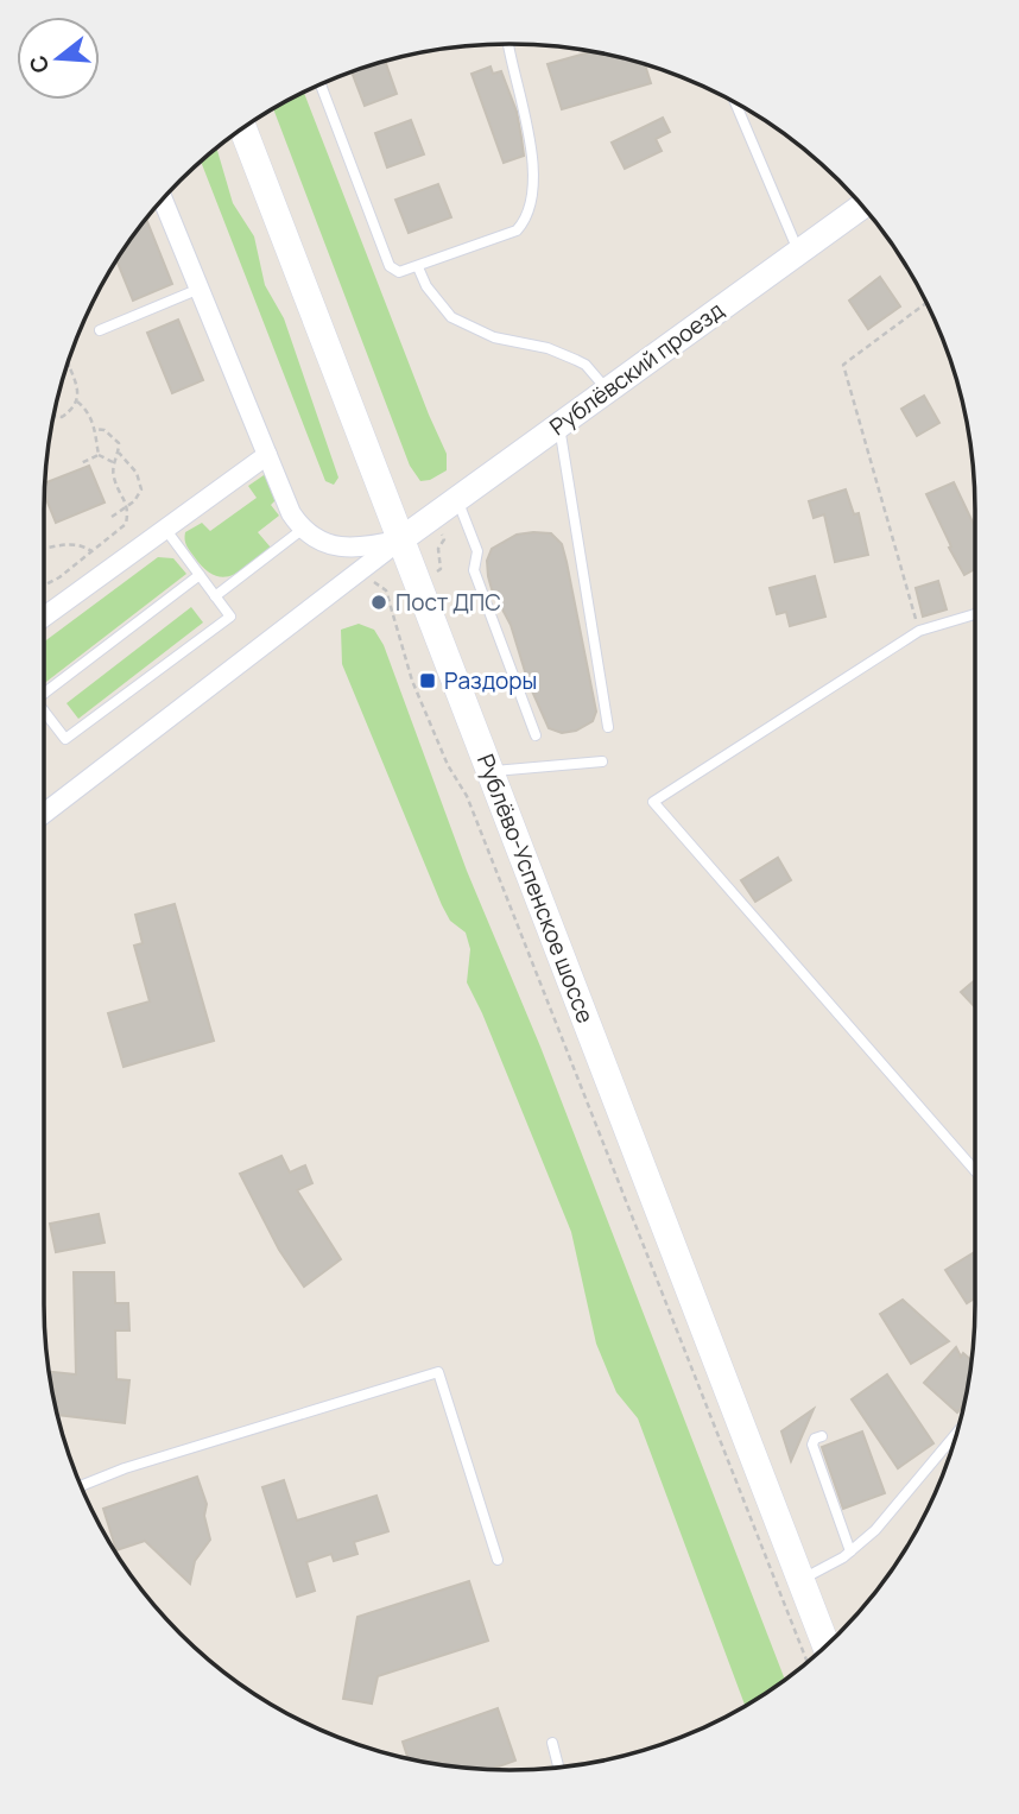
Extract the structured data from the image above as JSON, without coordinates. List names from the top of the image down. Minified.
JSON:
{"streets":{"main road":["Рублёво-Успенское шоссе"],"street":["Рублёвский проезд"]},"crossings":[["Рублёвский проезд","Рублёво-Успенское шоссе"]],"places":{"other":["Пост ДПС"],"transit":["Раздоры"]},"north":"left"}
